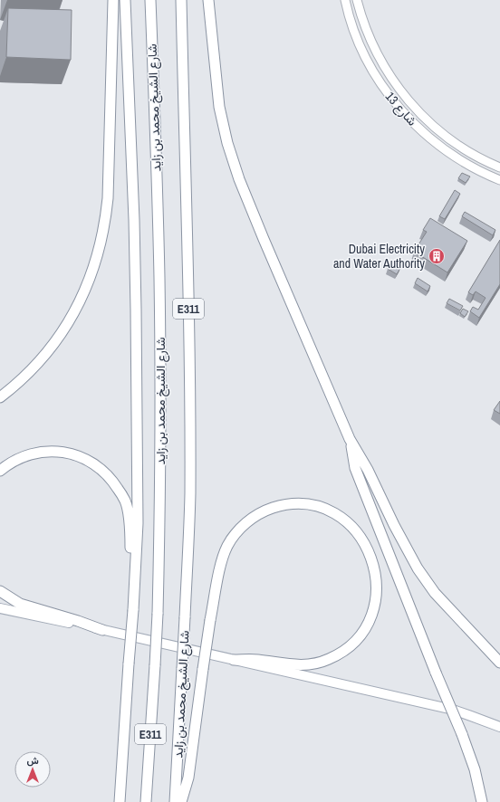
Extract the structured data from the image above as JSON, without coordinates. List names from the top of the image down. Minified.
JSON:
{"streets":{"highway":["شارع الشيخ محمد بن زايد","E311"],"street":["شارع 13"]},"places":{"building":["Dubai Electricity and Water Authority"]},"north":"top"}
